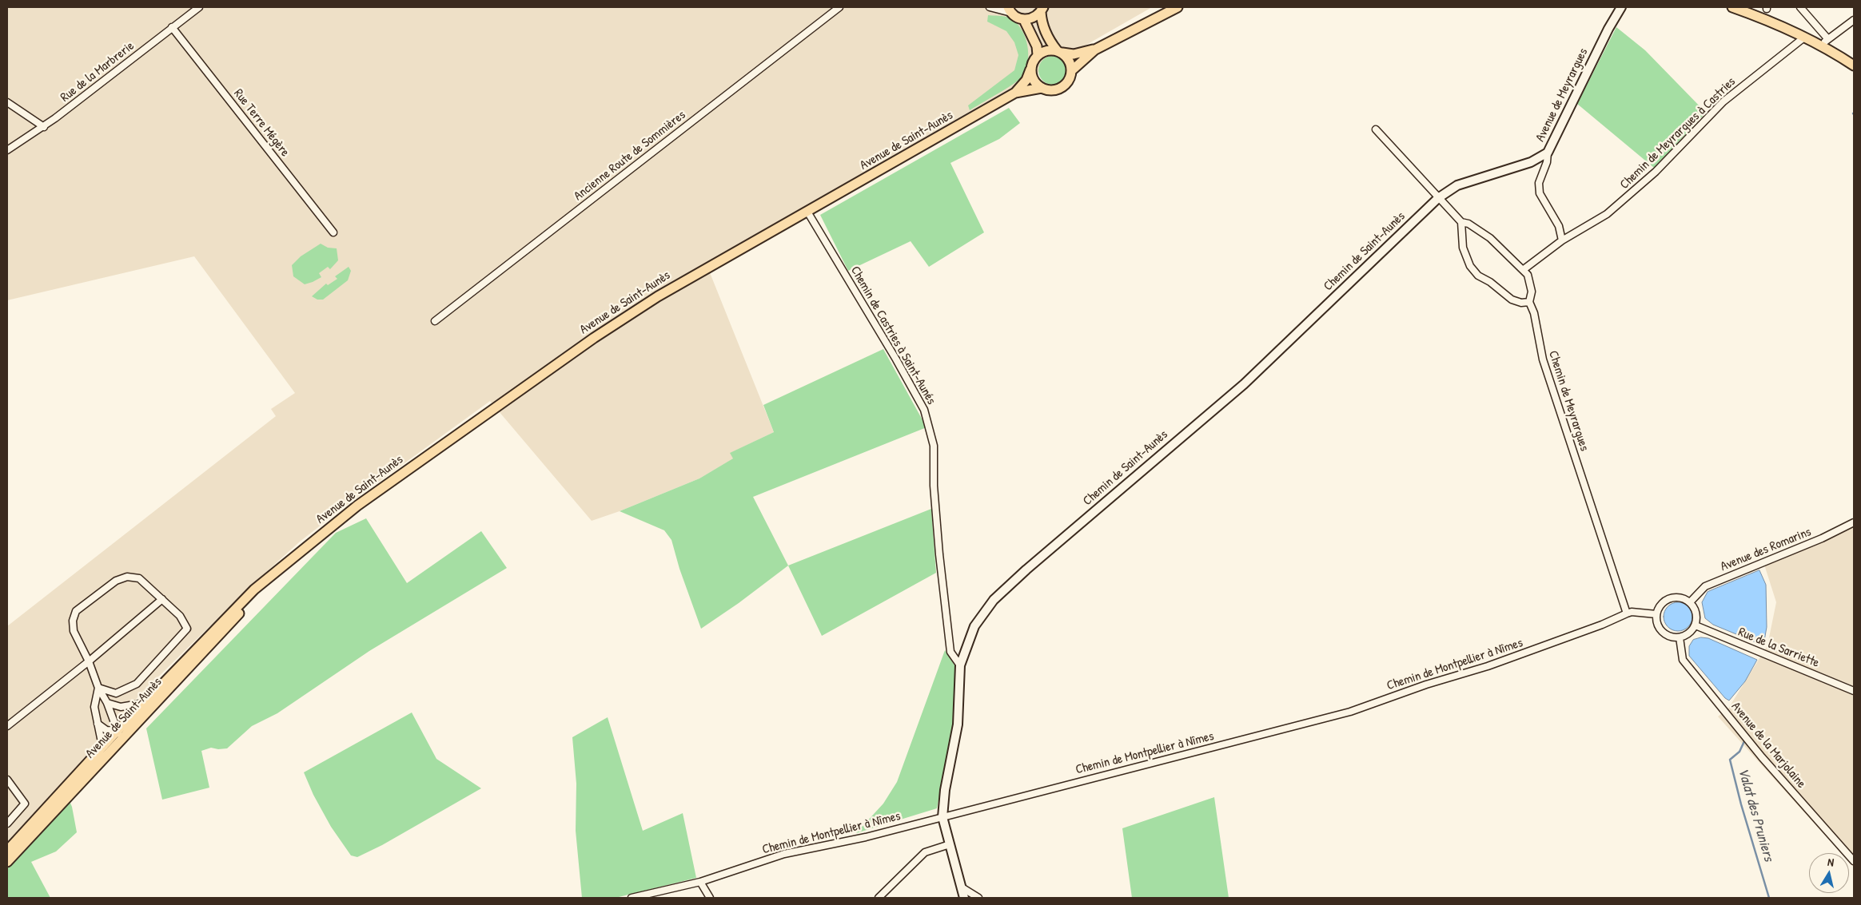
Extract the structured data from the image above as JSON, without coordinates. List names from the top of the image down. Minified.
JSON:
{"streets":{"main road":["Avenue de Saint-Aunès"],"street":["Rue de la Marbrerie","Avenue de Meyrargues","Rue Terre Mégère","Chemin de Meyrargues à Castries","Ancienne Route de Sommières","Chemin de Saint-Aunès","Chemin de Castries à Saint-Aunés","Chemin de Meyrargues","Avenue des Romarins","Rue de la Sarriette","Chemin de Montpellier à Nîmes","Avenue de la Marjolaine"]},"crossings":[["Rue de la Marbrerie","Rue Terre Mégère"],["Avenue de Meyrargues","Chemin de Saint-Aunès"],["Avenue de Meyrargues","Chemin de Meyrargues"],["Chemin de Meyrargues à Castries","Chemin de Meyrargues"],["Avenue de Saint-Aunès","Chemin de Castries à Saint-Aunés"],["Chemin de Saint-Aunès","Chemin de Castries à Saint-Aunés"],["Chemin de Saint-Aunès","Chemin de Meyrargues"],["Chemin de Saint-Aunès","Chemin de Montpellier à Nîmes"],["Chemin de Meyrargues","Chemin de Montpellier à Nîmes"],["Avenue des Romarins","Rue de la Sarriette"],["Avenue des Romarins","Chemin de Montpellier à Nîmes"],["Avenue des Romarins","Avenue de la Marjolaine"],["Rue de la Sarriette","Chemin de Montpellier à Nîmes"],["Rue de la Sarriette","Avenue de la Marjolaine"],["Chemin de Montpellier à Nîmes","Avenue de la Marjolaine"]],"water":["Valat des Pruniers"],"north":"top"}
